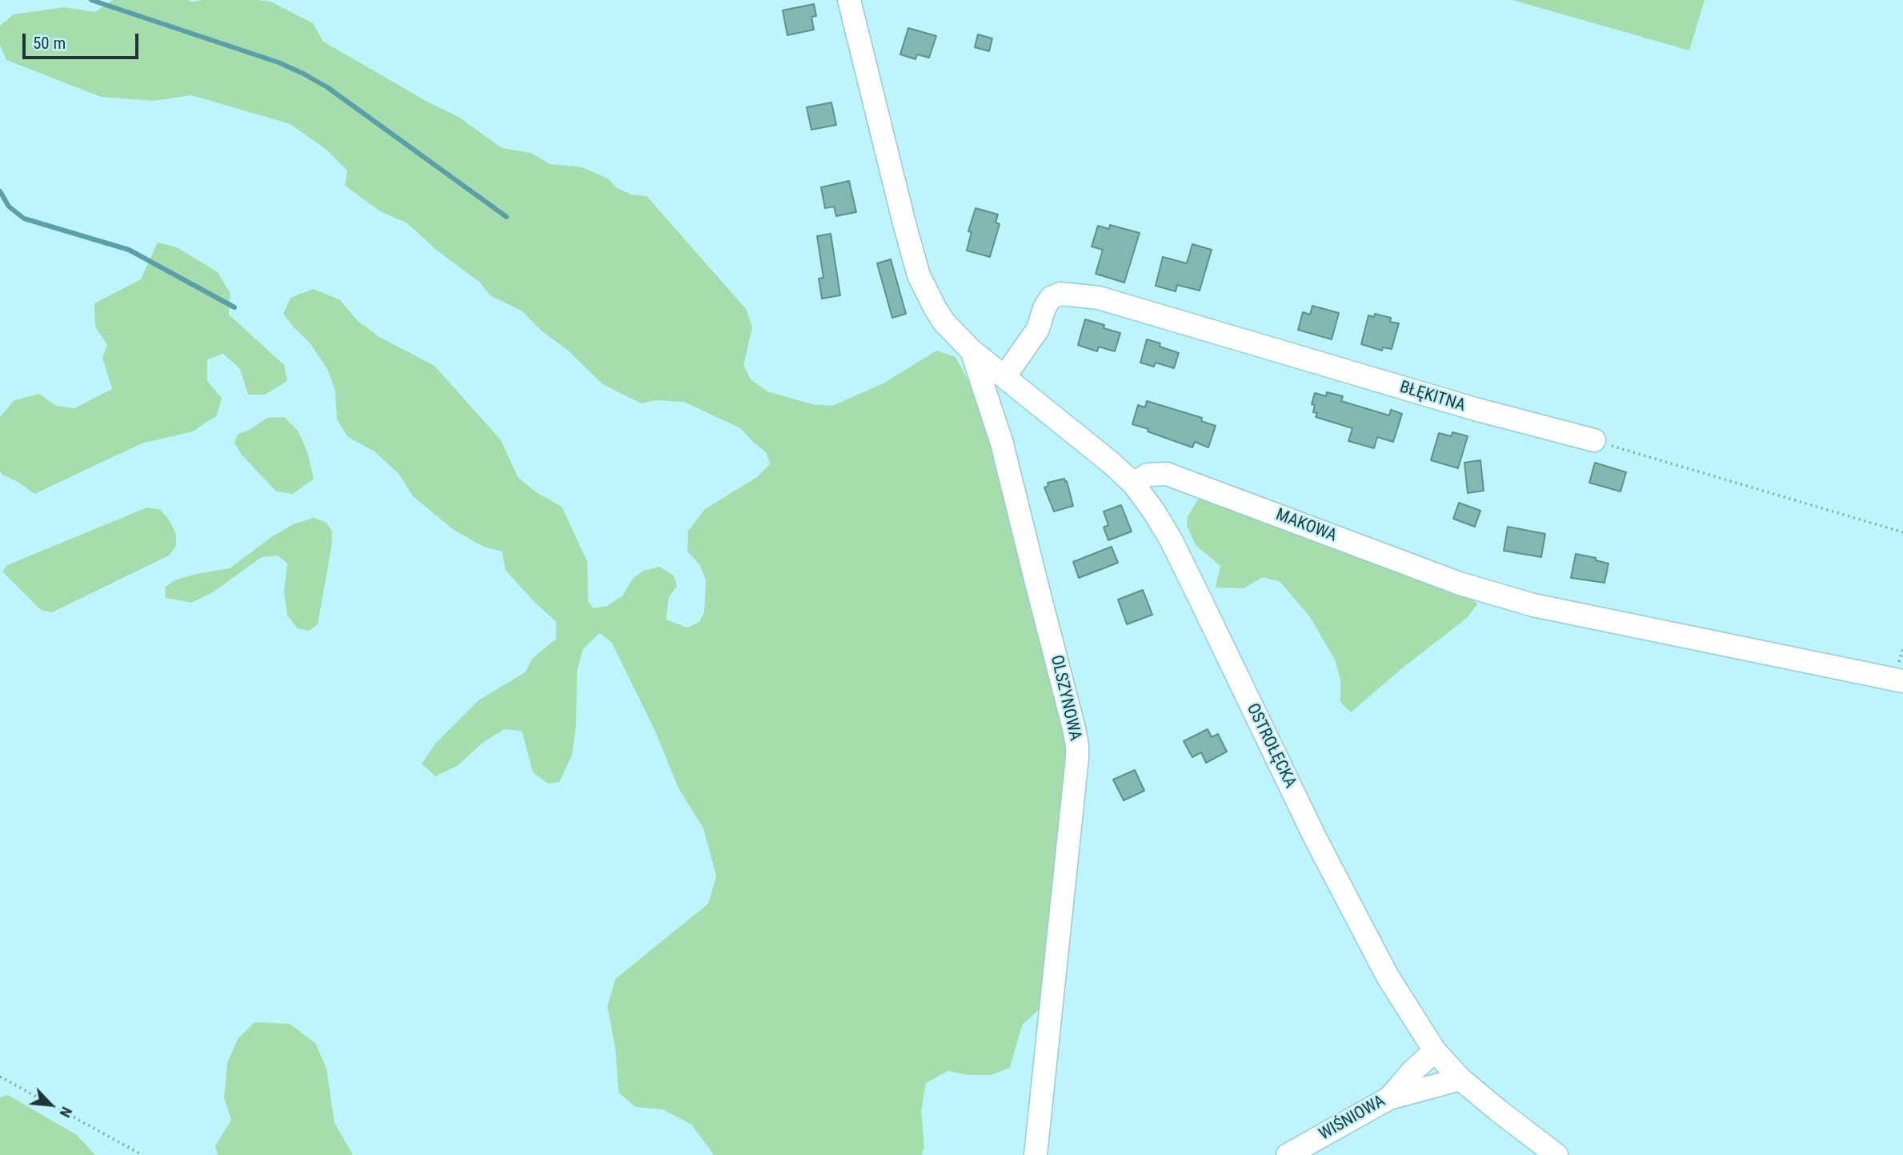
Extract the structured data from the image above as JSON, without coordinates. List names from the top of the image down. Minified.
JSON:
{"streets":{"street":["BŁĘKITNA","MAKOWA","OLSZYNOWA","OSTROŁĘCKA","WIŚNIOWA"]},"crossings":[["BŁĘKITNA","OSTROŁĘCKA"],["MAKOWA","OSTROŁĘCKA"],["OLSZYNOWA","OSTROŁĘCKA"],["OSTROŁĘCKA","WIŚNIOWA"]],"scale_bar":"50 m","north":"bottom right"}
